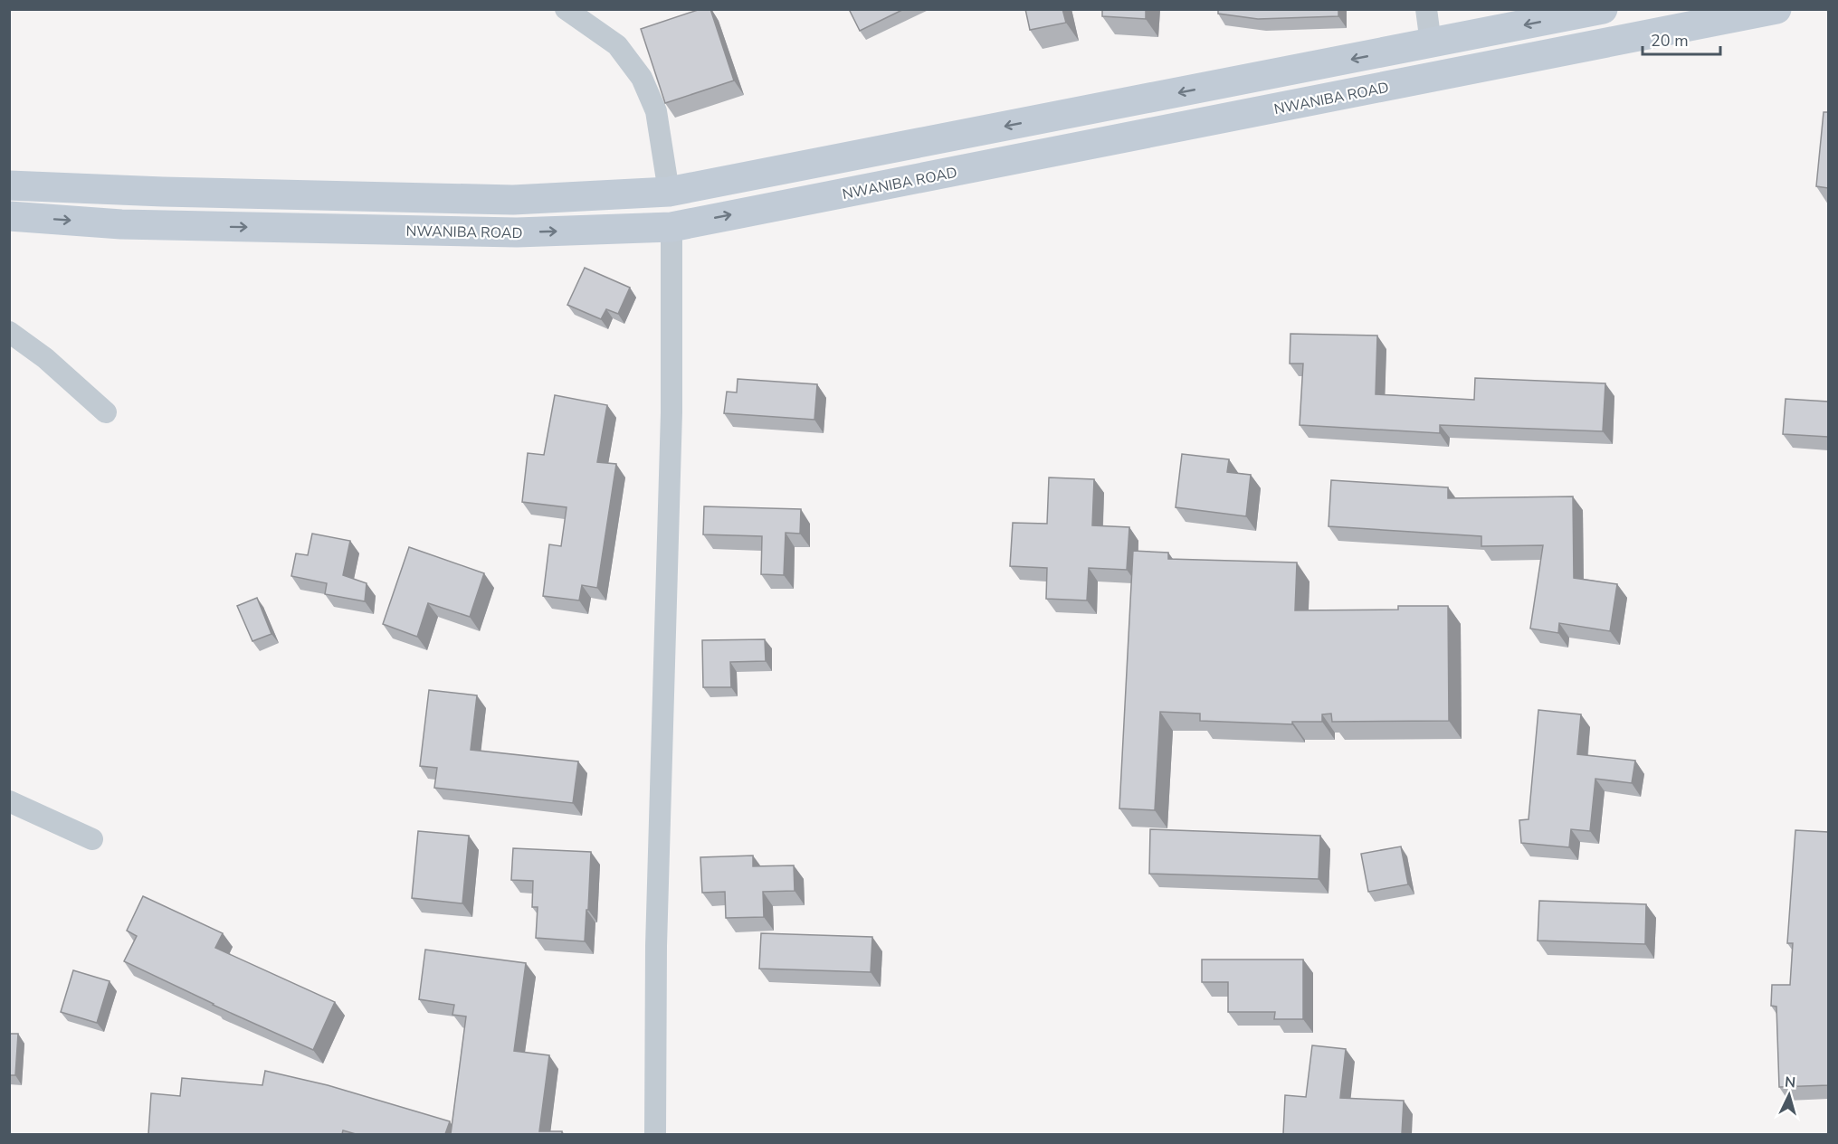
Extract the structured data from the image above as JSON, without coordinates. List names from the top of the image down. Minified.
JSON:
{"streets":{"main road":["NWANIBA ROAD"]},"scale_bar":"20 m","north":"top"}
